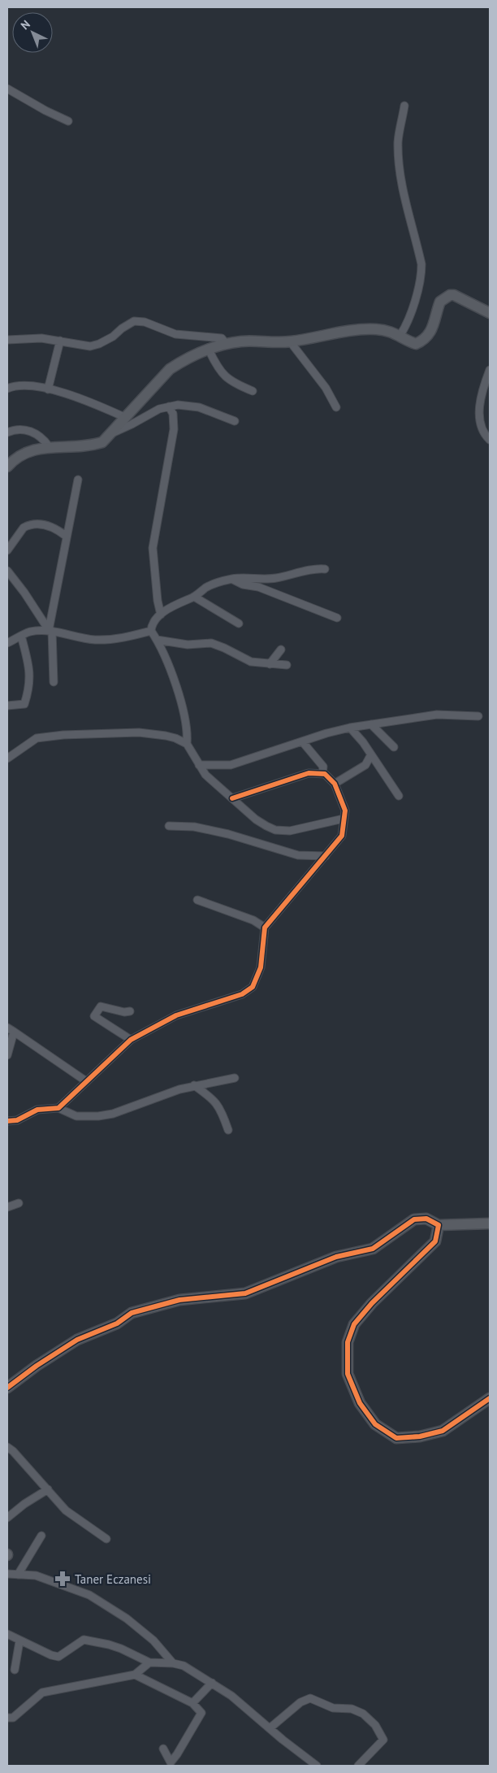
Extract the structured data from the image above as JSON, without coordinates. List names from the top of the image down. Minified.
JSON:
{"places":{"pharmacy":["Taner Eczanesi"]},"north":"top left"}
